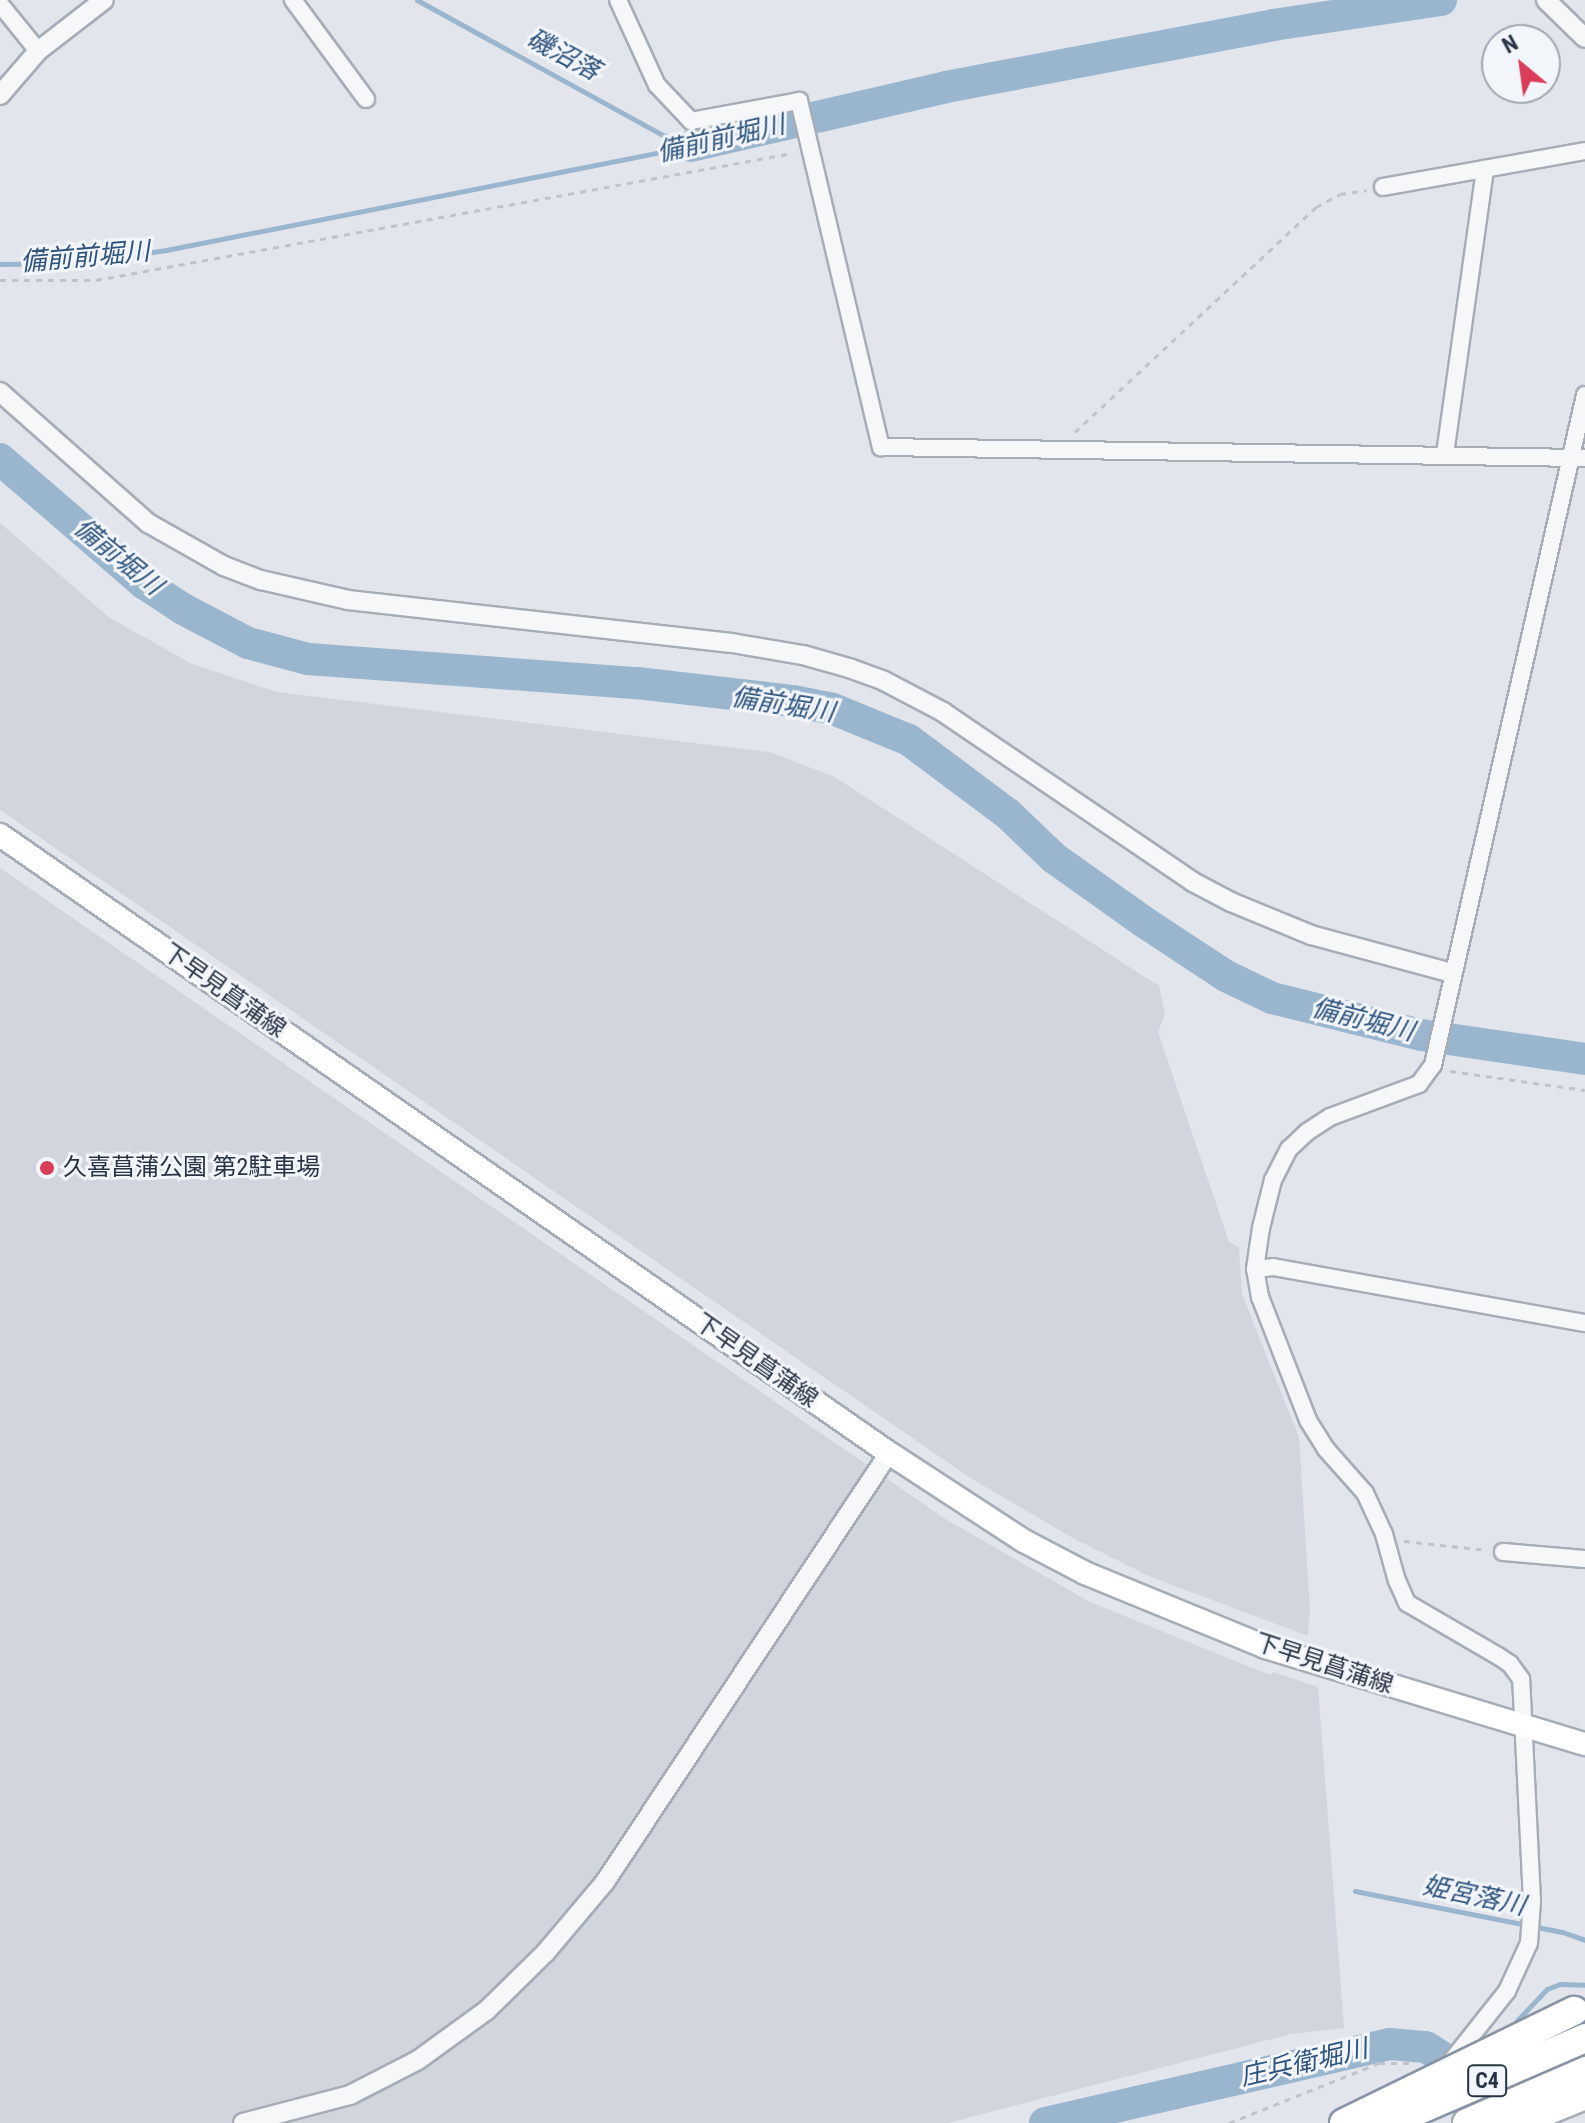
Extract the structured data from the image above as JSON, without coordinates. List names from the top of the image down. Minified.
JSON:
{"streets":{"highway":["C4"],"main road":["下早見菖蒲線"]},"water":["磯沼落","備前前堀川","備前堀川","姫宮落川","庄兵衛堀川"],"places":["久喜菖蒲公園 第2駐車場"],"north":"top left"}
